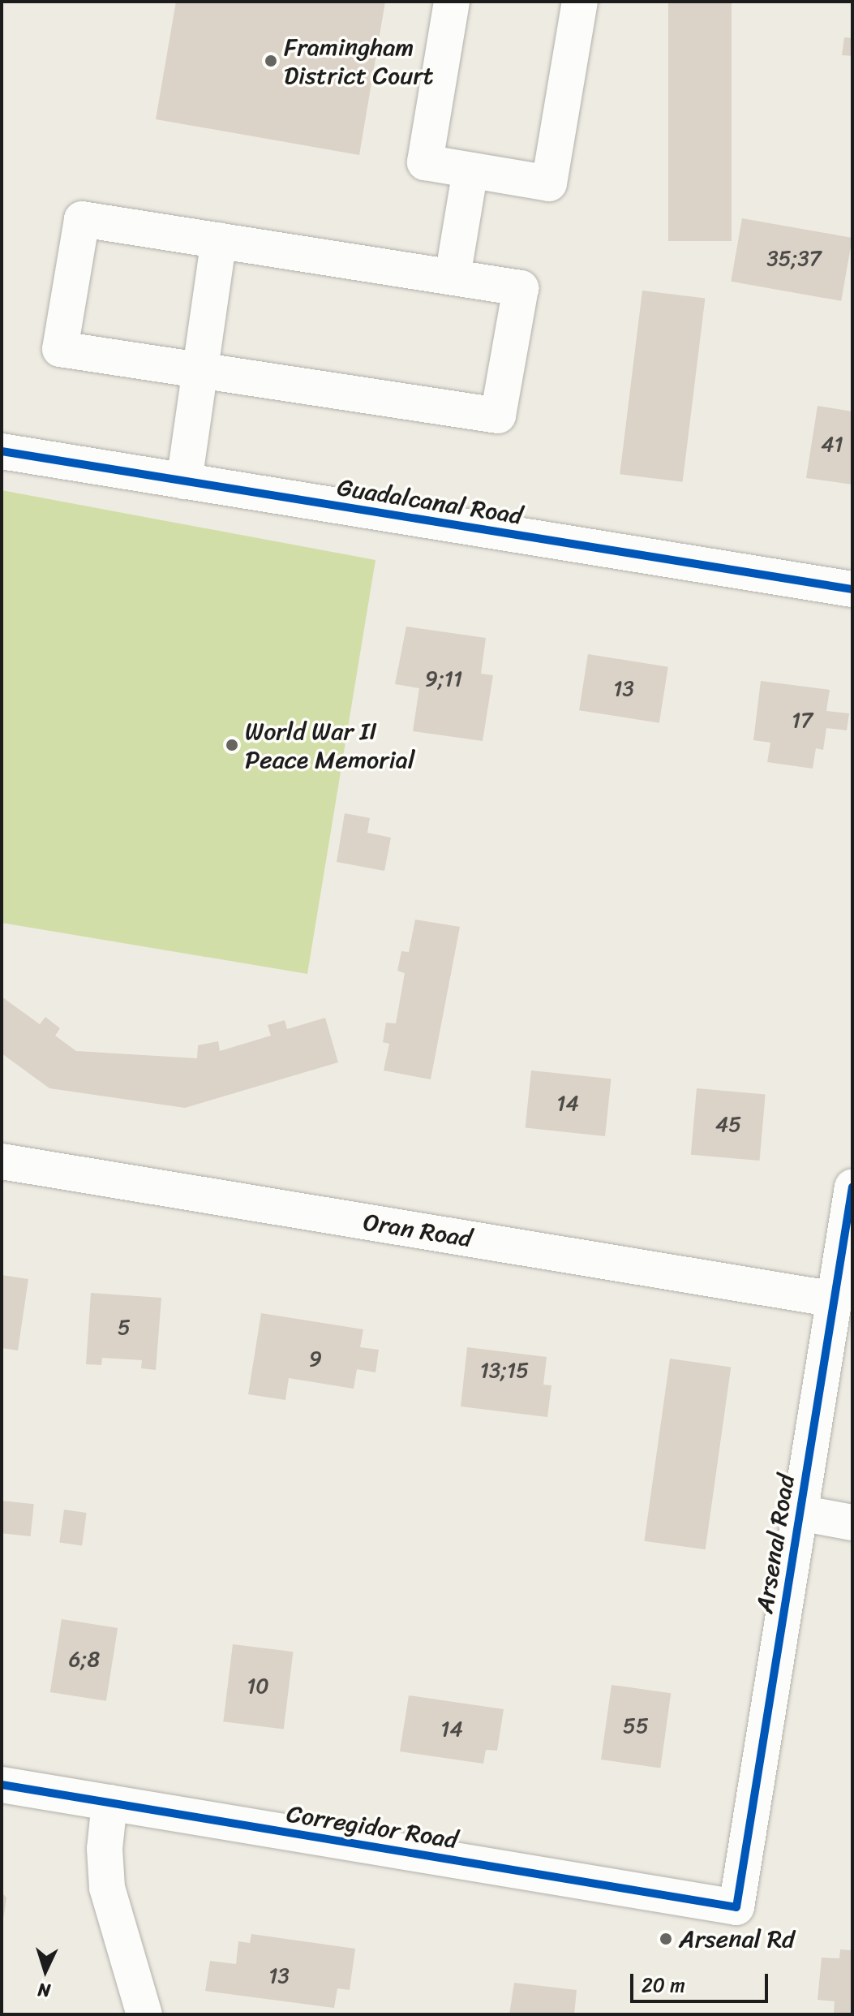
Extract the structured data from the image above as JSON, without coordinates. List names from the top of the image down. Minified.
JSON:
{"streets":{"street":["Guadalcanal Road","Oran Road","Arsenal Road","Corregidor Road"]},"crossings":[["Oran Road","Arsenal Road"],["Arsenal Road","Corregidor Road"]],"places":["Framingham District Court","World War II Peace Memorial","Arsenal Rd"],"house_numbers":["35;37","41","9;11","13","17","14","45","5","9","13;15","6;8","10","55","14","13"],"scale_bar":"20 m","north":"bottom"}
